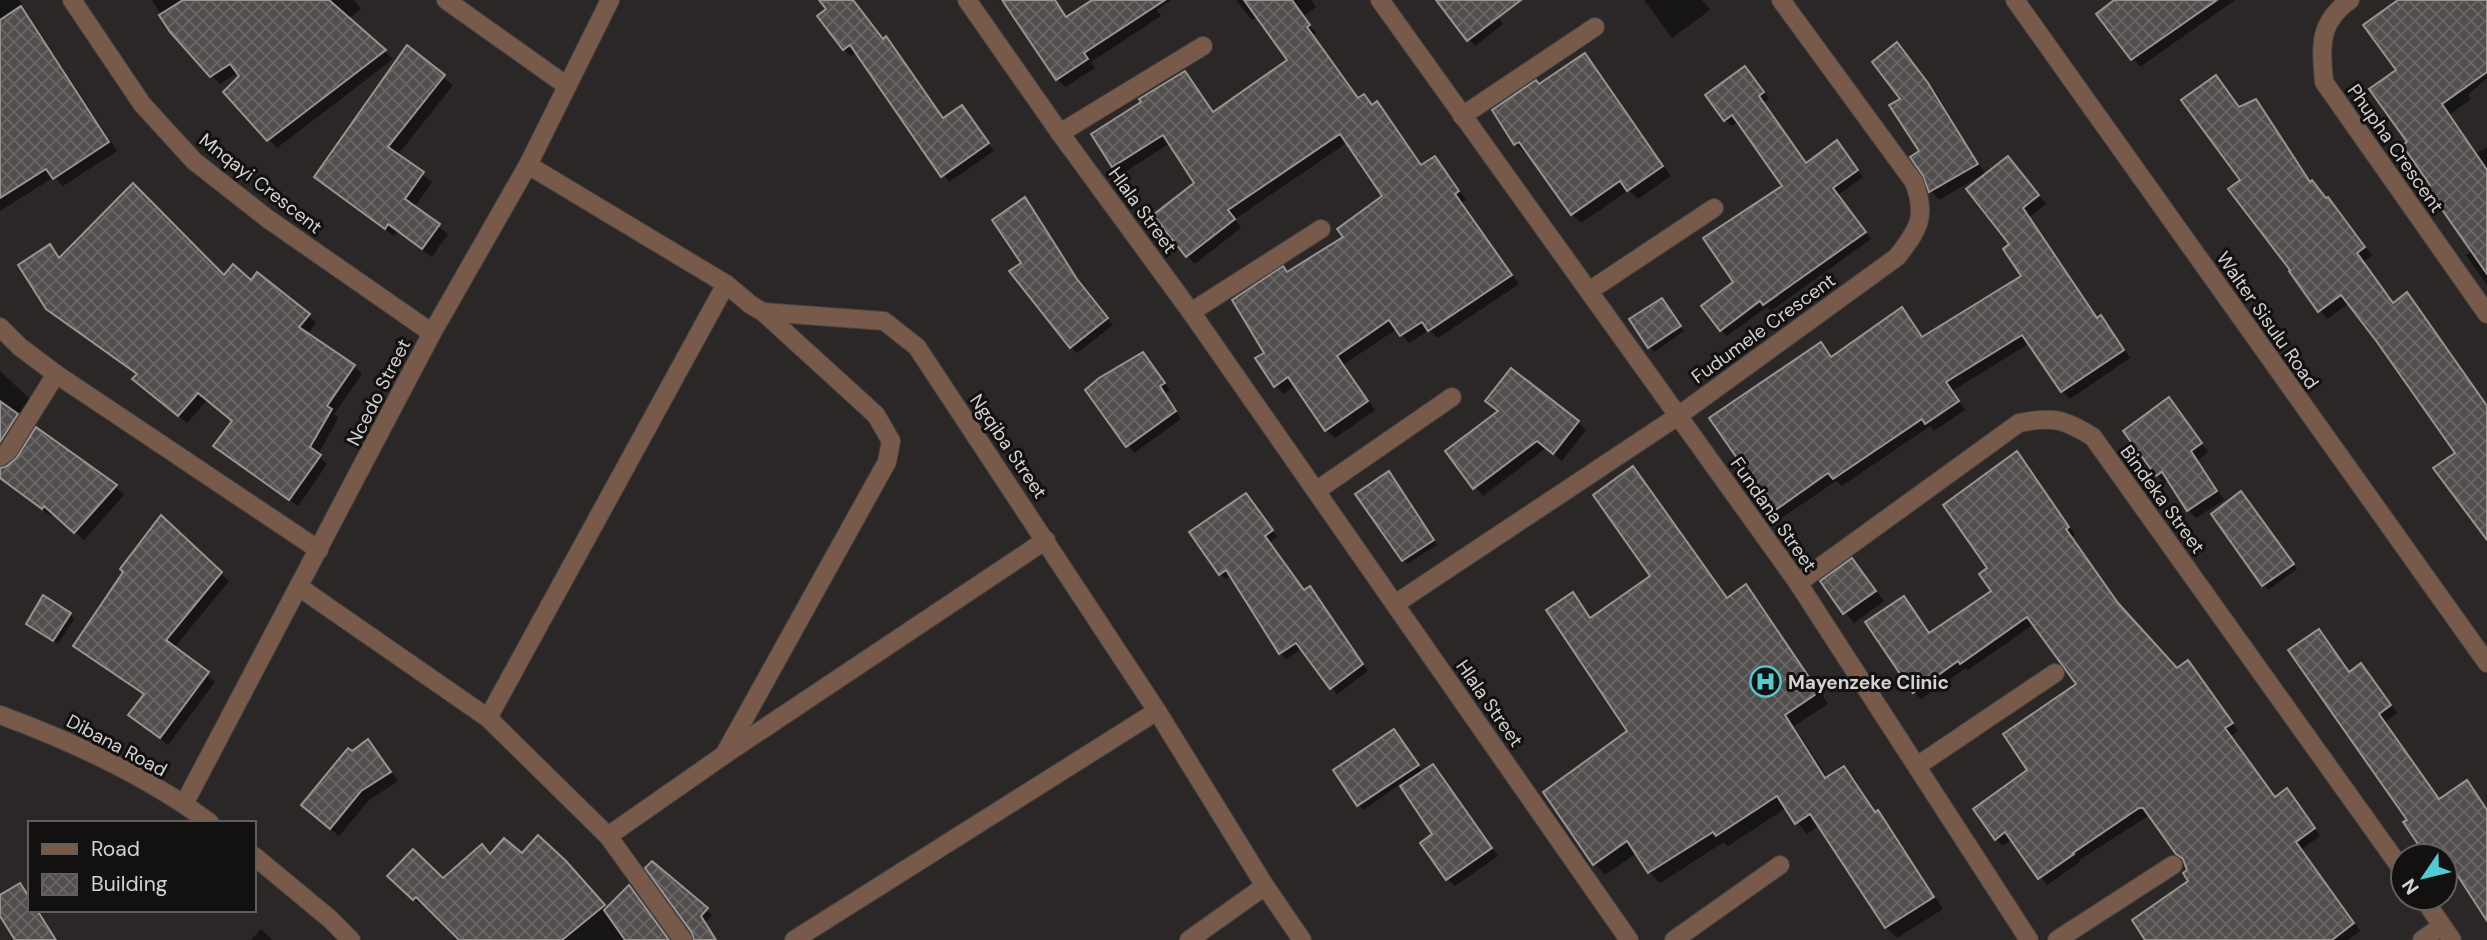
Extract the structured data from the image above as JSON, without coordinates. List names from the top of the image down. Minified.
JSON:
{"streets":{"street":["Phupha Crescent","Mnqayi Crescent","Hlala Street","Walter Sisulu Road","Fudumele Crescent","Ncedo Street","Ngqiba Street","Bindeka Street","Fundana Street","Dibana Road"]},"crossings":[["Mnqayi Crescent","Ncedo Street"],["Hlala Street","Fudumele Crescent"],["Fudumele Crescent","Fundana Street"],["Ncedo Street","Dibana Road"],["Bindeka Street","Fundana Street"]],"places":{"hospital":["Mayenzeke Clinic"]},"legend":["Road","Building"],"north":"bottom left"}
